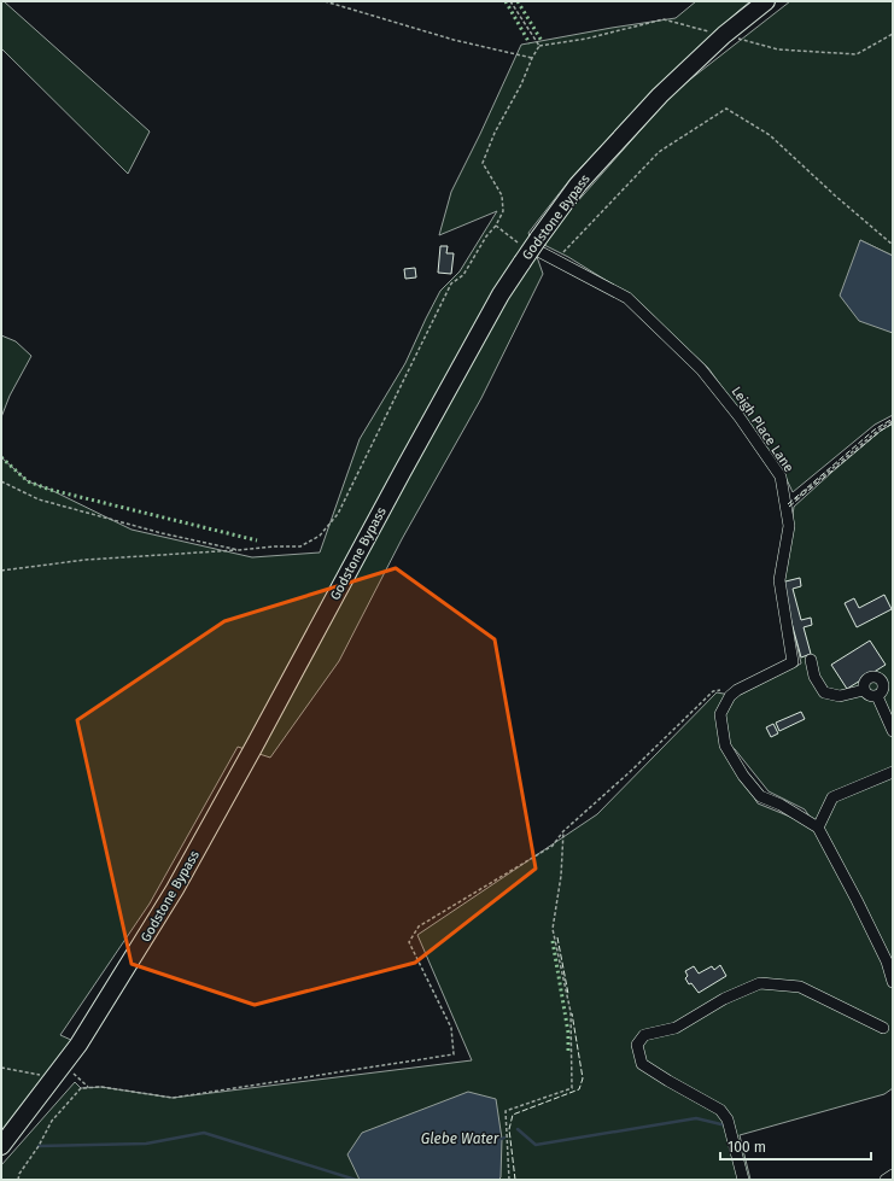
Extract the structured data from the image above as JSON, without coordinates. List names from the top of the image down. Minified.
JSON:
{"streets":{"highway":["Godstone Bypass"],"street":["Leigh Place Lane"]},"crossings":[["Godstone Bypass","Leigh Place Lane"]],"water":["Glebe Water"],"scale_bar":"100 m"}
